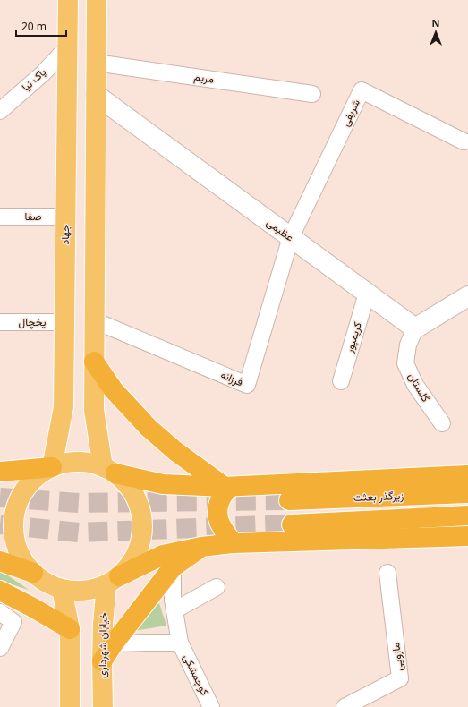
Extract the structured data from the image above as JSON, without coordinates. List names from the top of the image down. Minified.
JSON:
{"streets":{"highway":["زیرگذر بعثت"],"main road":["جهاد","خیابان شهرداری"],"street":["مریم","پاک نیا","شریفی","صفا","عظیمی","یخچال","کریمپور","فرزانه","گلستان","مازویی","کوچمشکی"]},"crossings":[["پاک نیا","جهاد"],["شریفی","عظیمی"],["شریفی","فرزانه"],["صفا","جهاد"],["عظیمی","کریمپور"],["عظیمی","فرزانه"],["عظیمی","گلستان"],["جهاد","یخچال"]],"scale_bar":"20 m","north":"top"}
